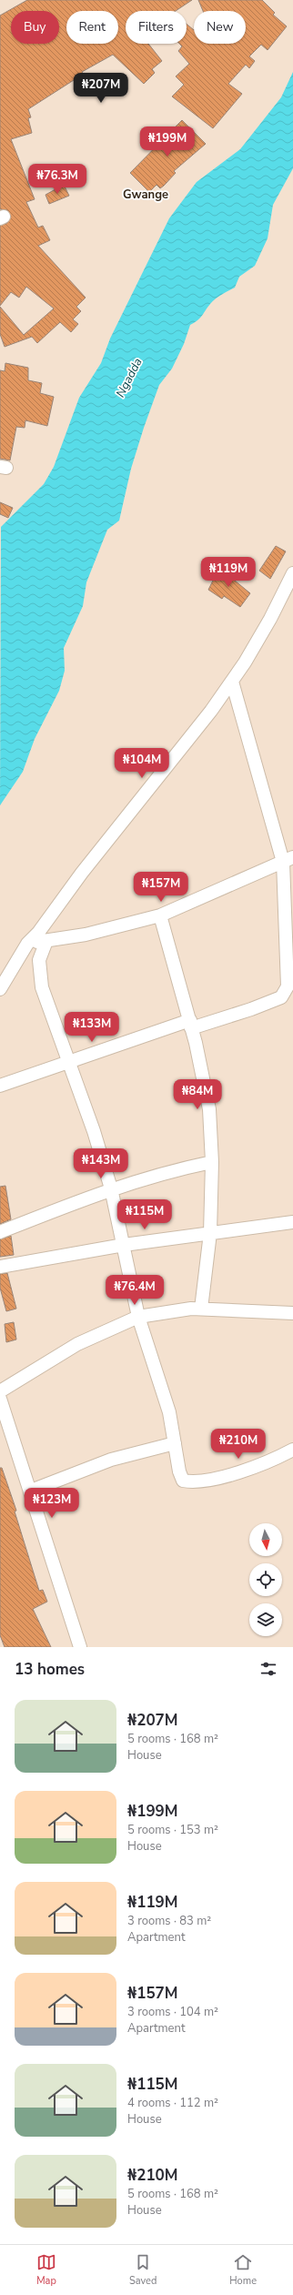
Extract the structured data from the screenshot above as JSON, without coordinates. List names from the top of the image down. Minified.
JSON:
{"districts":["Gwange"],"water":["Ngadda"],"north":"bottom","page":{"chip":["Buy","Rent","Filters","New"],"price":["₦207M","₦199M","₦76.3M","₦119M","₦104M","₦157M","₦133M","₦84M","₦143M","₦115M","₦76.4M","₦210M","₦123M"],"heading":"13 homes","list":[{"name":"₦207M","note":"5 rooms · 168 m² · House"},{"name":"₦199M","note":"5 rooms · 153 m² · House"},{"name":"₦119M","note":"3 rooms · 83 m² · Apartment"},{"name":"₦157M","note":"3 rooms · 104 m² · Apartment"},{"name":"₦115M","note":"4 rooms · 112 m² · House"},{"name":"₦210M","note":"5 rooms · 168 m² · House"}],"tabs":["Map","Saved","Home"]}}
